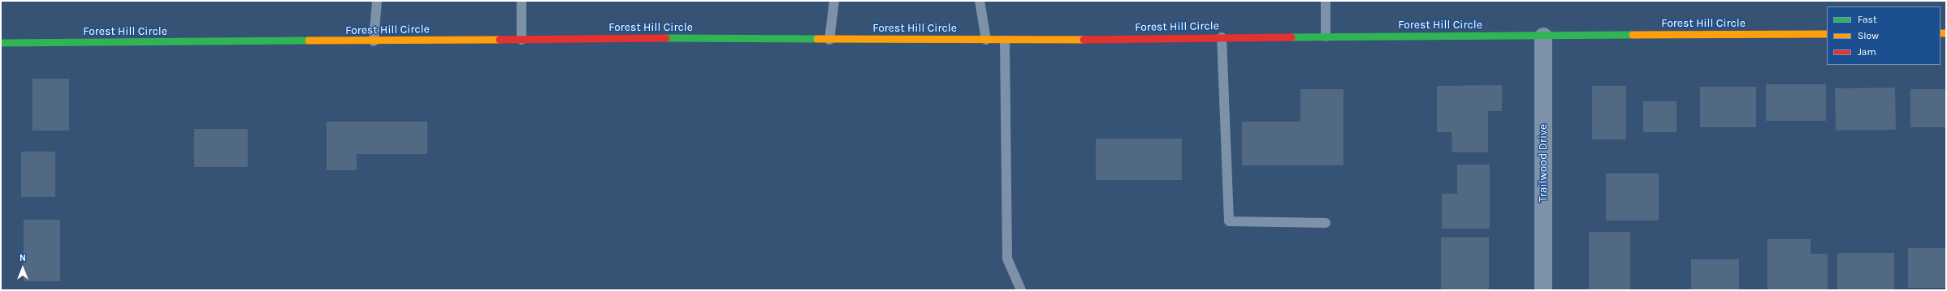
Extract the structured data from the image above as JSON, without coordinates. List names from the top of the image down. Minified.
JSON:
{"streets":{"street":["Forest Hill Circle","Trailwood Drive"]},"crossings":[["Forest Hill Circle","Trailwood Drive"]],"legend":["Fast","Slow","Jam"],"north":"top"}
